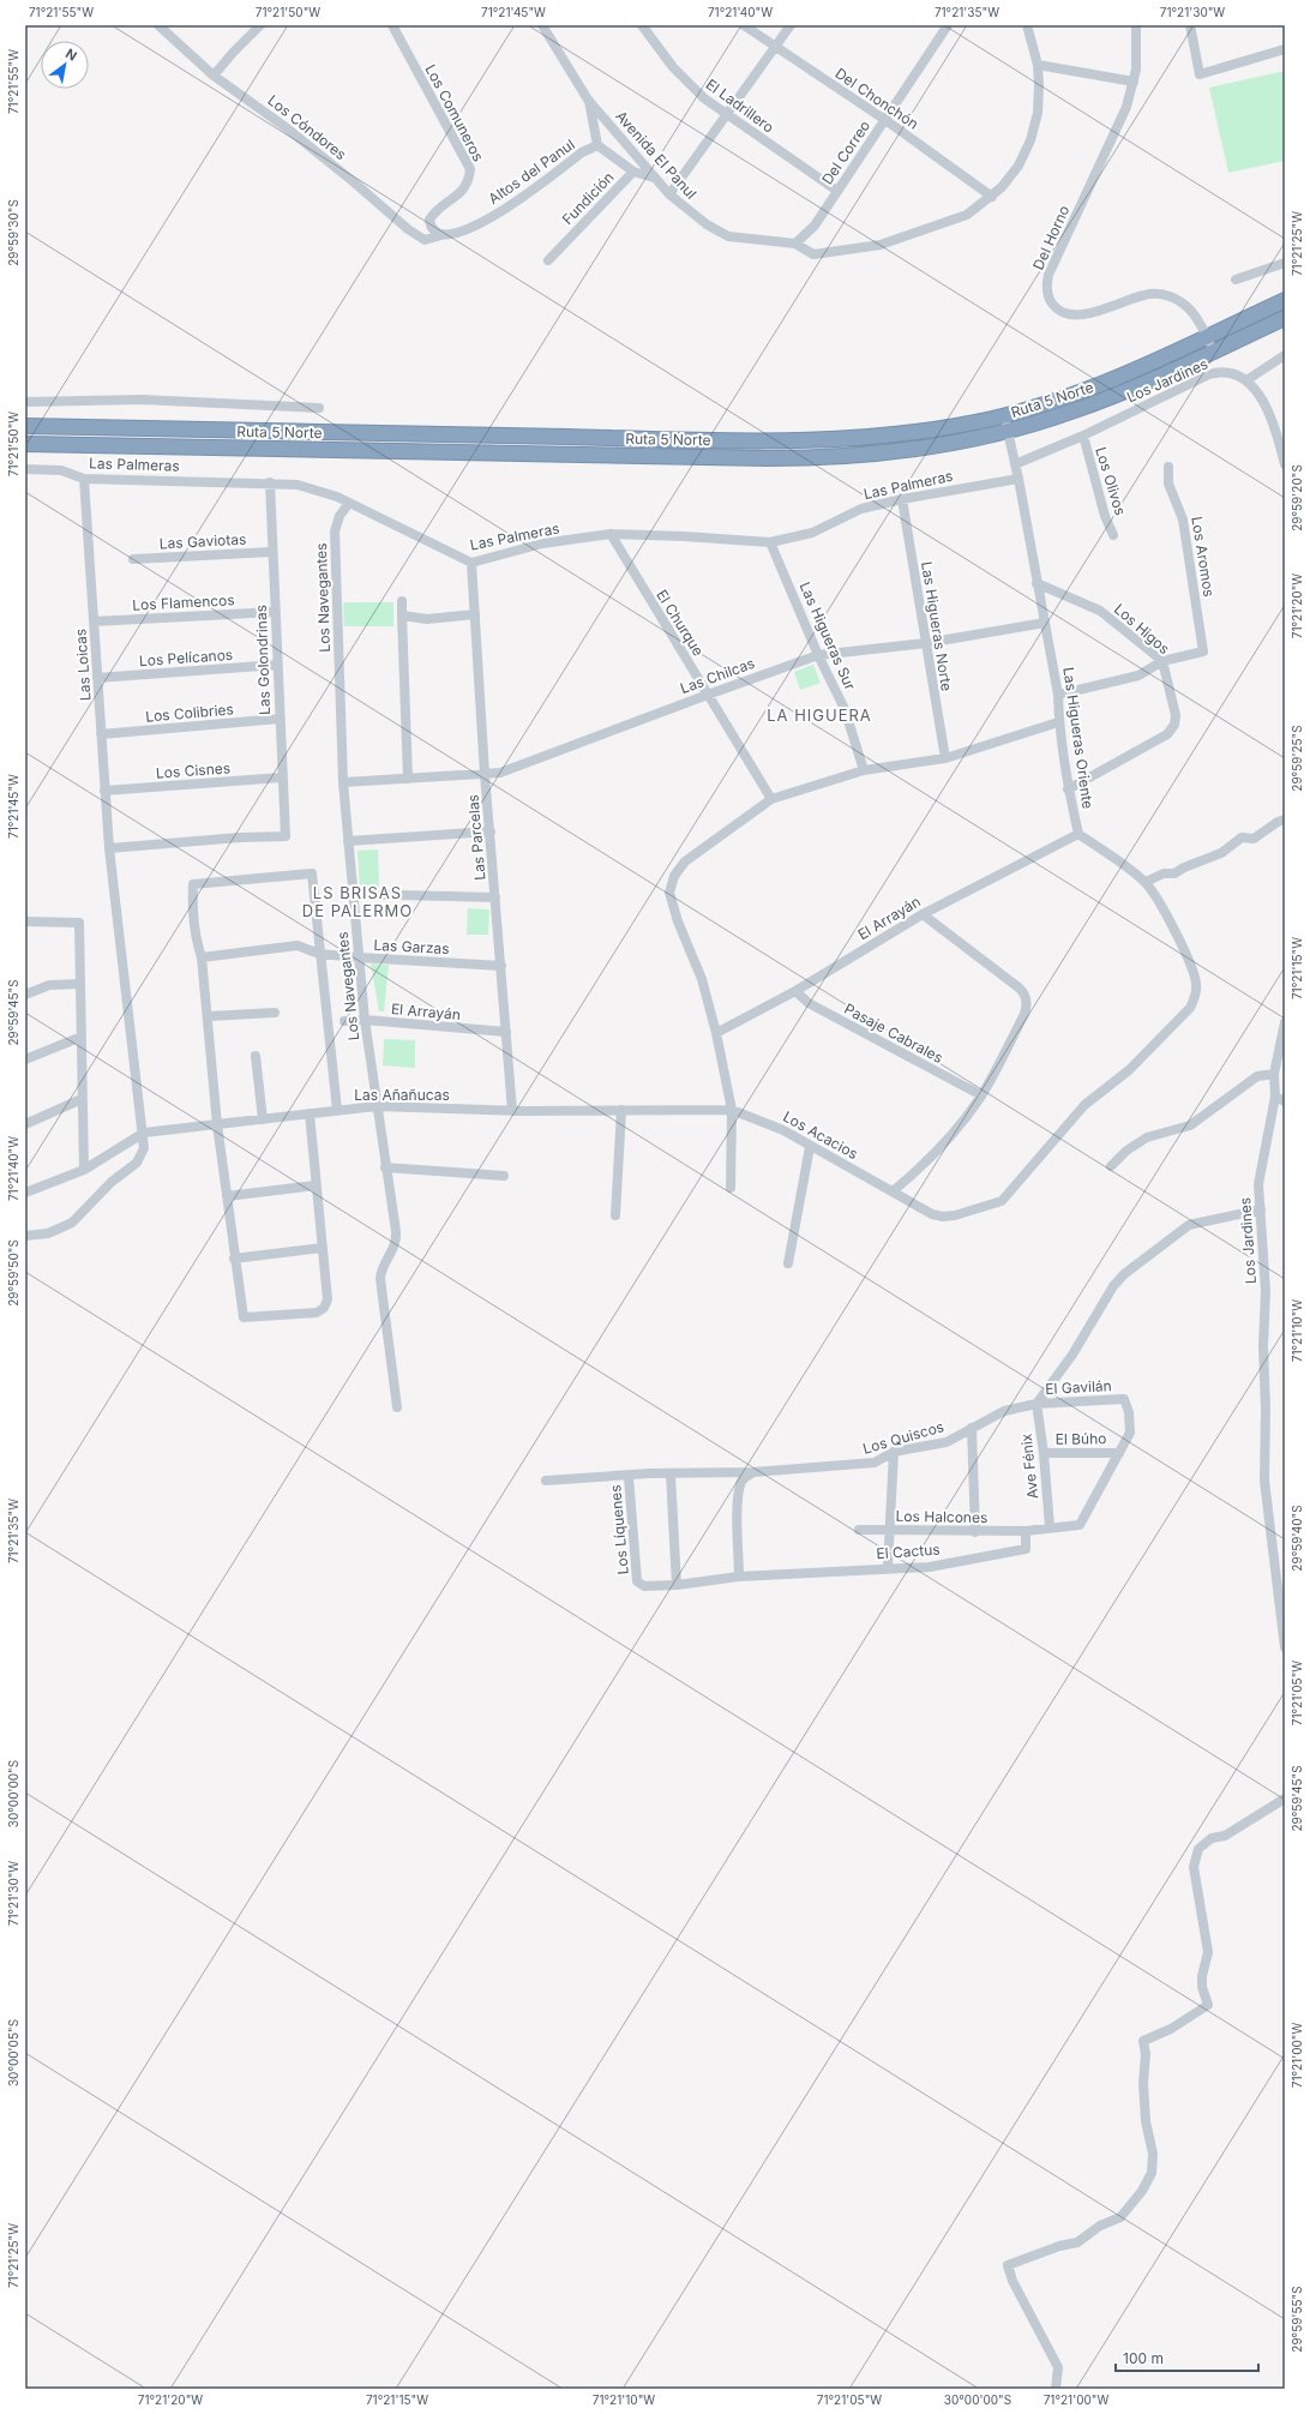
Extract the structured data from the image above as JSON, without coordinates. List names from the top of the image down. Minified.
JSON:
{"streets":{"highway":["Ruta 5 Norte"],"street":["Del Chonchón","El Ladrillero","Los Comuneros","Los Cóndores","Del Correo","Avenida El Panul","Altos del Panul","Fundición","Del Horno","Los Jardines","Las Palmeras","Los Olivos","Las Gaviotas","Los Aromos","Los Navegantes","Los Flamencos","El Churque","Las Higueras Norte","Los Higos","Las Higueras Sur","Los Pelícanos","Las Golondrinas","Las Loicas","Las Chilcas","Los Colibries","Las Higueras Oriente","Los Cisnes","Las Parcelas","El Arrayán","Las Garzas","Pasaje Cabrales","Las Añañucas","Los Acacios","El Gavilán","Los Quiscos","El Búho","Ave Fénix","Los Halcones","Los Líquenes","El Cactus"]},"crossings":[["Del Chonchón","Del Correo"],["Del Chonchón","Avenida El Panul"],["El Ladrillero","Del Correo"],["Los Comuneros","Los Cóndores"],["Los Comuneros","Altos del Panul"],["Los Cóndores","Altos del Panul"],["Del Correo","Avenida El Panul"],["Avenida El Panul","Altos del Panul"],["Avenida El Panul","Fundición"],["Altos del Panul","Fundición"],["Del Horno","Ruta 5 Norte"],["Los Jardines","Los Olivos"],["Los Jardines","Las Higueras Oriente"],["Ruta 5 Norte","Las Higueras Oriente"],["Las Palmeras","Los Navegantes"],["Las Palmeras","El Churque"],["Las Palmeras","Las Higueras Norte"],["Las Palmeras","Las Higueras Sur"],["Las Palmeras","Las Golondrinas"],["Las Palmeras","Las Loicas"],["Las Palmeras","Las Higueras Oriente"],["Las Palmeras","Las Parcelas"],["Las Gaviotas","Las Golondrinas"],["Los Aromos","Los Higos"],["Los Navegantes","Las Chilcas"],["Los Navegantes","El Arrayán"],["Los Navegantes","Las Garzas"],["Los Navegantes","Las Añañucas"],["Los Flamencos","Las Golondrinas"],["Los Flamencos","Las Loicas"],["El Churque","Las Chilcas"],["Las Higueras Norte","Las Chilcas"],["Los Higos","Las Higueras Oriente"],["Las Higueras Sur","Las Chilcas"],["Los Pelícanos","Las Golondrinas"],["Los Pelícanos","Las Loicas"],["Las Golondrinas","Las Loicas"],["Las Golondrinas","Los Colibries"],["Las Golondrinas","Los Cisnes"],["Las Loicas","Los Colibries"],["Las Loicas","Los Cisnes"],["Las Loicas","Las Añañucas"],["Las Chilcas","Las Higueras Oriente"],["Las Chilcas","Las Parcelas"],["Las Higueras Oriente","El Arrayán"],["Las Parcelas","El Arrayán"],["Las Parcelas","Las Garzas"],["Las Parcelas","Las Añañucas"],["El Arrayán","Pasaje Cabrales"],["Las Añañucas","Los Acacios"],["El Gavilán","Los Quiscos"],["El Gavilán","El Búho"],["El Gavilán","Ave Fénix"],["Los Quiscos","Ave Fénix"],["Los Quiscos","Los Líquenes"],["El Búho","Ave Fénix"],["Los Halcones","El Cactus"],["Los Líquenes","El Cactus"]],"districts":["LA HIGUERA","LS BRISAS DE PALERMO"],"scale_bar":"100 m","north":"top right","coordinates":["71°21'55\"W","71°21'50\"W","71°21'45\"W","71°21'40\"W","71°21'35\"W","71°21'30\"W","29°59'30\"S","71°21'25\"W","29°59'20\"S","71°21'20\"W","29°59'25\"S","71°21'15\"W","29°59'45\"S","29°59'50\"S","71°21'10\"W","29°59'40\"S","71°21'05\"W","30°00'00\"S","30°00'05\"S","71°21'00\"W","29°59'55\"S"]}
